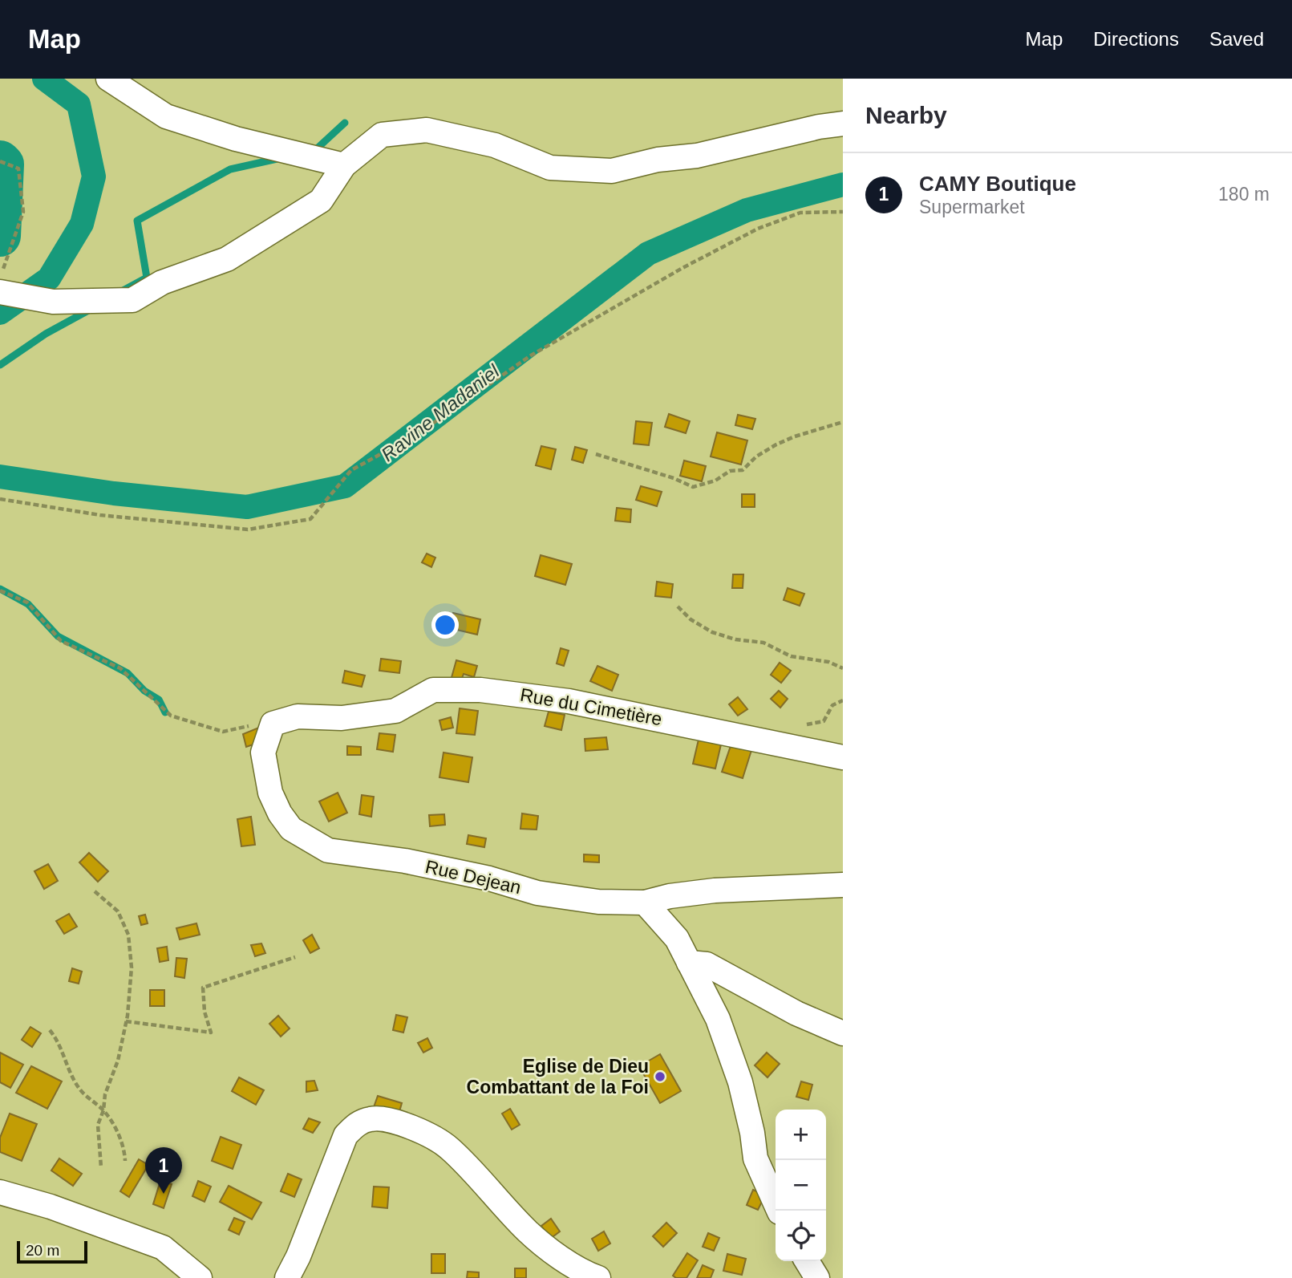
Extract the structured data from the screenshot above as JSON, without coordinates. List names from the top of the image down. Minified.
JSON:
{"streets":{"street":["Rue du Cimetière","Rue Dejean"]},"crossings":[["Rue du Cimetière","Rue Dejean"]],"water":["Ravine Madaniel"],"places":["Eglise de Dieu Combattant de la Foi"],"scale_bar":"20 m","page":{"header":"Map","nav":["Map","Directions","Saved"],"heading":"Nearby","list":[{"mark":"1","name":"CAMY Boutique","note":"Supermarket","value":"180 m"}],"map_buttons":["+","−"],"pins":"1","scale":"20 m"}}
